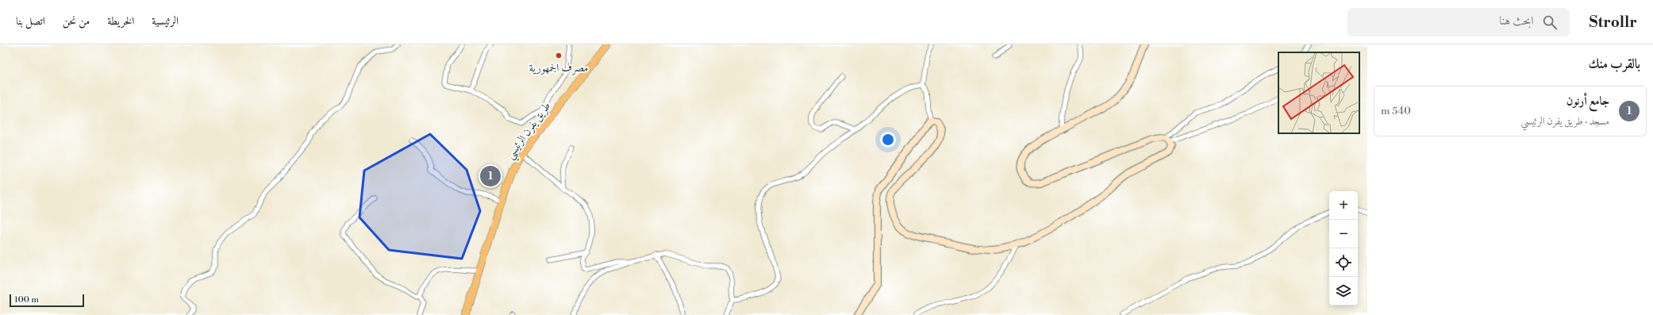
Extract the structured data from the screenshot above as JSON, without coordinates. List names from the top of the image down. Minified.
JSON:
{"streets":{"main road":["طريق يفرن الرئيسي"]},"places":["مصرف الجمهورية"],"scale_bar":"100 m","page":{"header":"Strollr","search":"ابحث هنا","nav":["الرئيسية","الخريطة","من نحن","اتصل بنا"],"heading":"بالقرب منك","list":[{"mark":"1","name":"جامع أرنون","note":"مسجد · طريق يفرن الرئيسي","value":"540 m"}],"pins":"1","map_buttons":["+","−"],"scale":"100 m"}}
